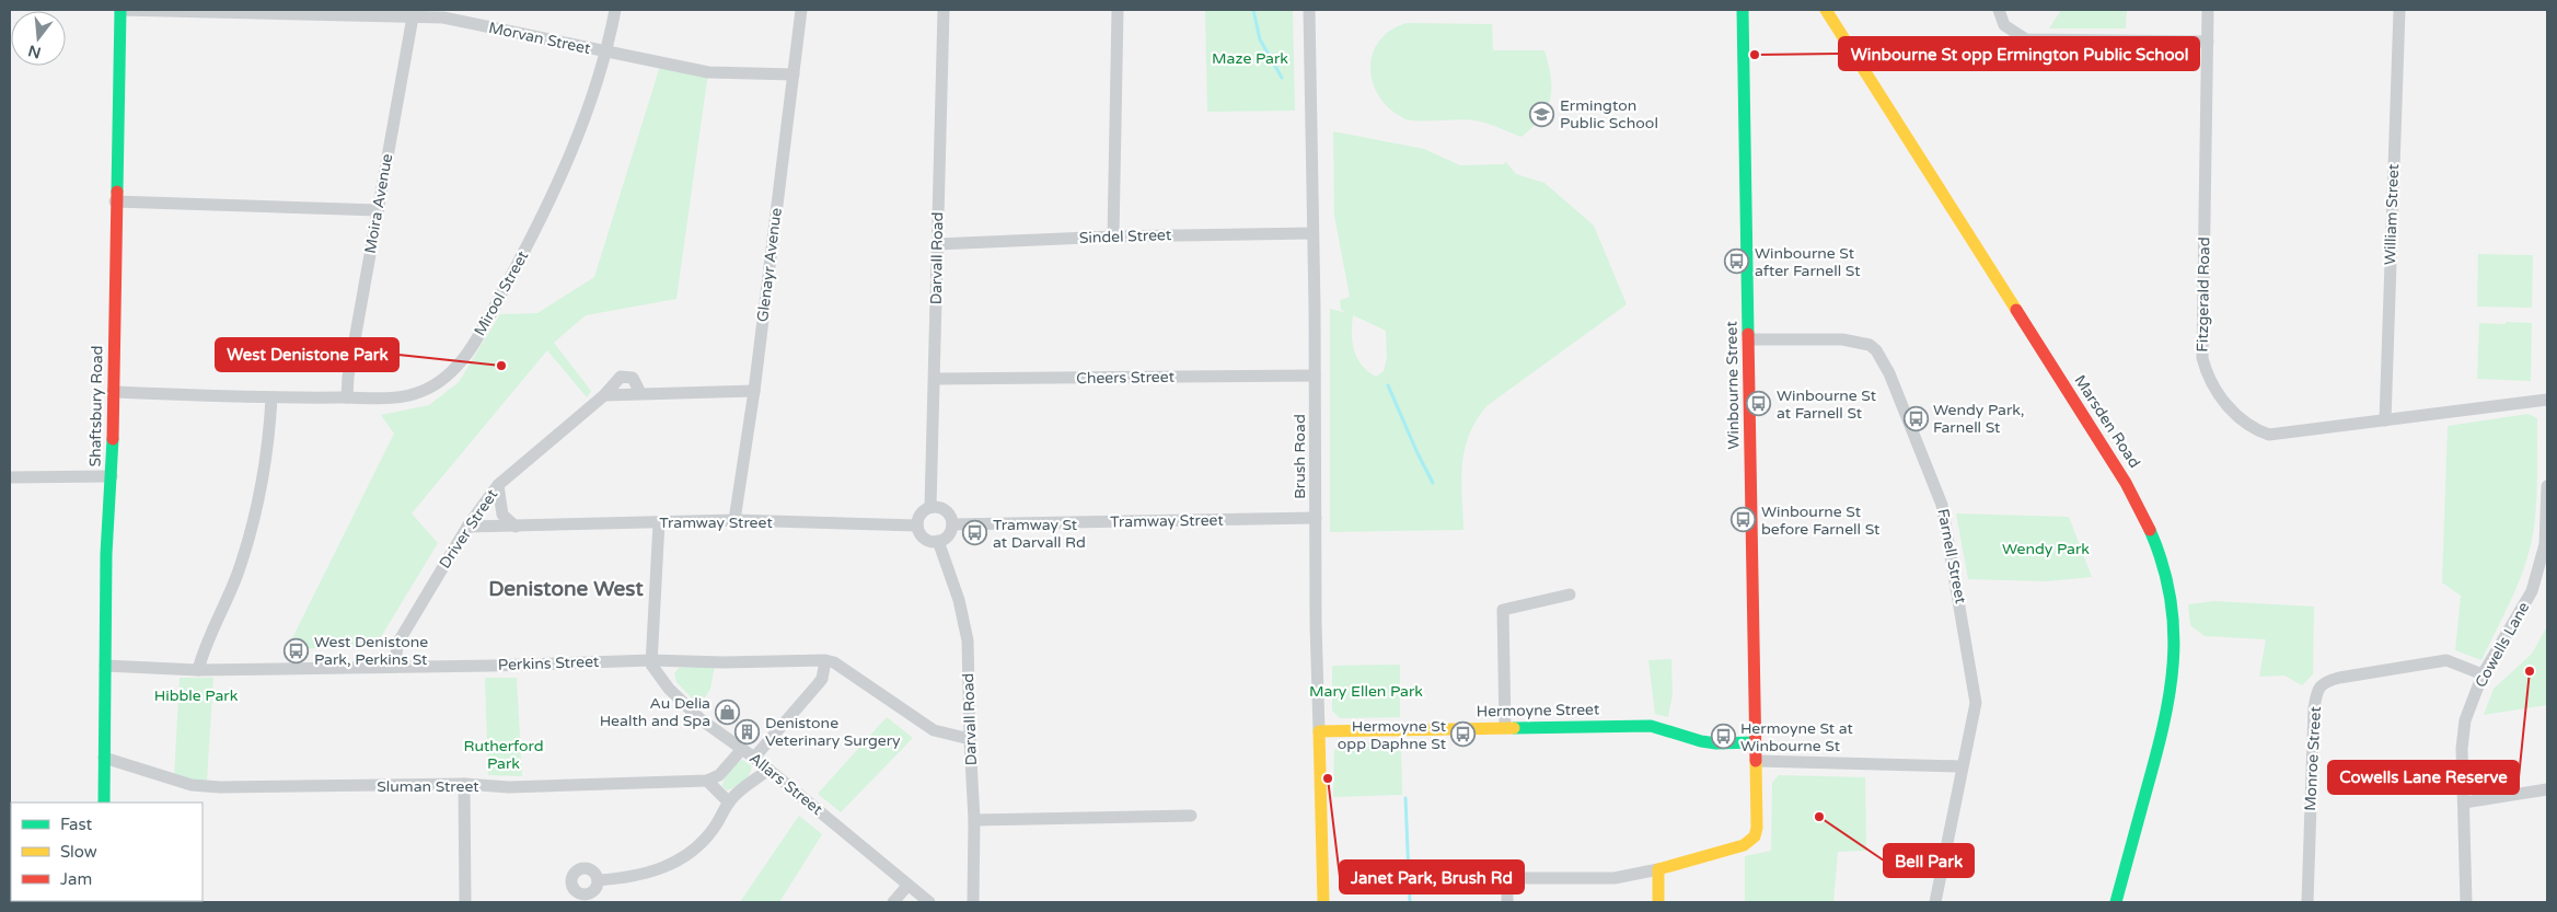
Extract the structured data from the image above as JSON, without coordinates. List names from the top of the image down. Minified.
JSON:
{"streets":{"street":["Morvan Street","Moira Avenue","William Street","Sindel Street","Darvall Road","Glenayr Avenue","Mirool Street","Fitzgerald Road","Cheers Street","Winbourne Street","Shaftsbury Road","Marsden Road","Brush Road","Tramway Street","Driver Street","Farnell Street","Cowells Lane","Perkins Street","Hermoyne Street","Monroe Street","Allars Street","Sluman Street"]},"crossings":[["Morvan Street","Moira Avenue"],["Morvan Street","Glenayr Avenue"],["Morvan Street","Mirool Street"],["Morvan Street","Shaftsbury Road"],["Moira Avenue","Mirool Street"],["William Street","Fitzgerald Road"],["Sindel Street","Darvall Road"],["Sindel Street","Brush Road"],["Darvall Road","Cheers Street"],["Darvall Road","Tramway Street"],["Darvall Road","Perkins Street"],["Glenayr Avenue","Tramway Street"],["Mirool Street","Shaftsbury Road"],["Cheers Street","Brush Road"],["Winbourne Street","Farnell Street"],["Winbourne Street","Hermoyne Street"],["Shaftsbury Road","Perkins Street"],["Shaftsbury Road","Sluman Street"],["Brush Road","Tramway Street"],["Brush Road","Hermoyne Street"],["Tramway Street","Driver Street"],["Driver Street","Perkins Street"],["Cowells Lane","Monroe Street"],["Perkins Street","Allars Street"]],"districts":["Denistone West"],"parks":["Maze Park","Wendy Park","Mary Ellen Park","Hibble Park","Rutherford Park"],"places":{"other":["Winbourne St opp Ermington Public School","West Denistone Park","Cowells Lane Reserve","Janet Park, Brush Rd","Bell Park"],"school or university":["Ermington Public School"],"bus stop":["Winbourne St after Farnell St","Winbourne St at Farnell St","Wendy Park, Farnell St","Winbourne St before Farnell St","Tramway St at Darvall Rd","West Denistone Park, Perkins St","Hermoyne St opp Daphne St","Hermoyne St at Winbourne St"],"shop":["Au Delia Health and Spa"],"building":["Denistone Veterinary Surgery"]},"legend":["Fast","Slow","Jam"],"north":"bottom"}
